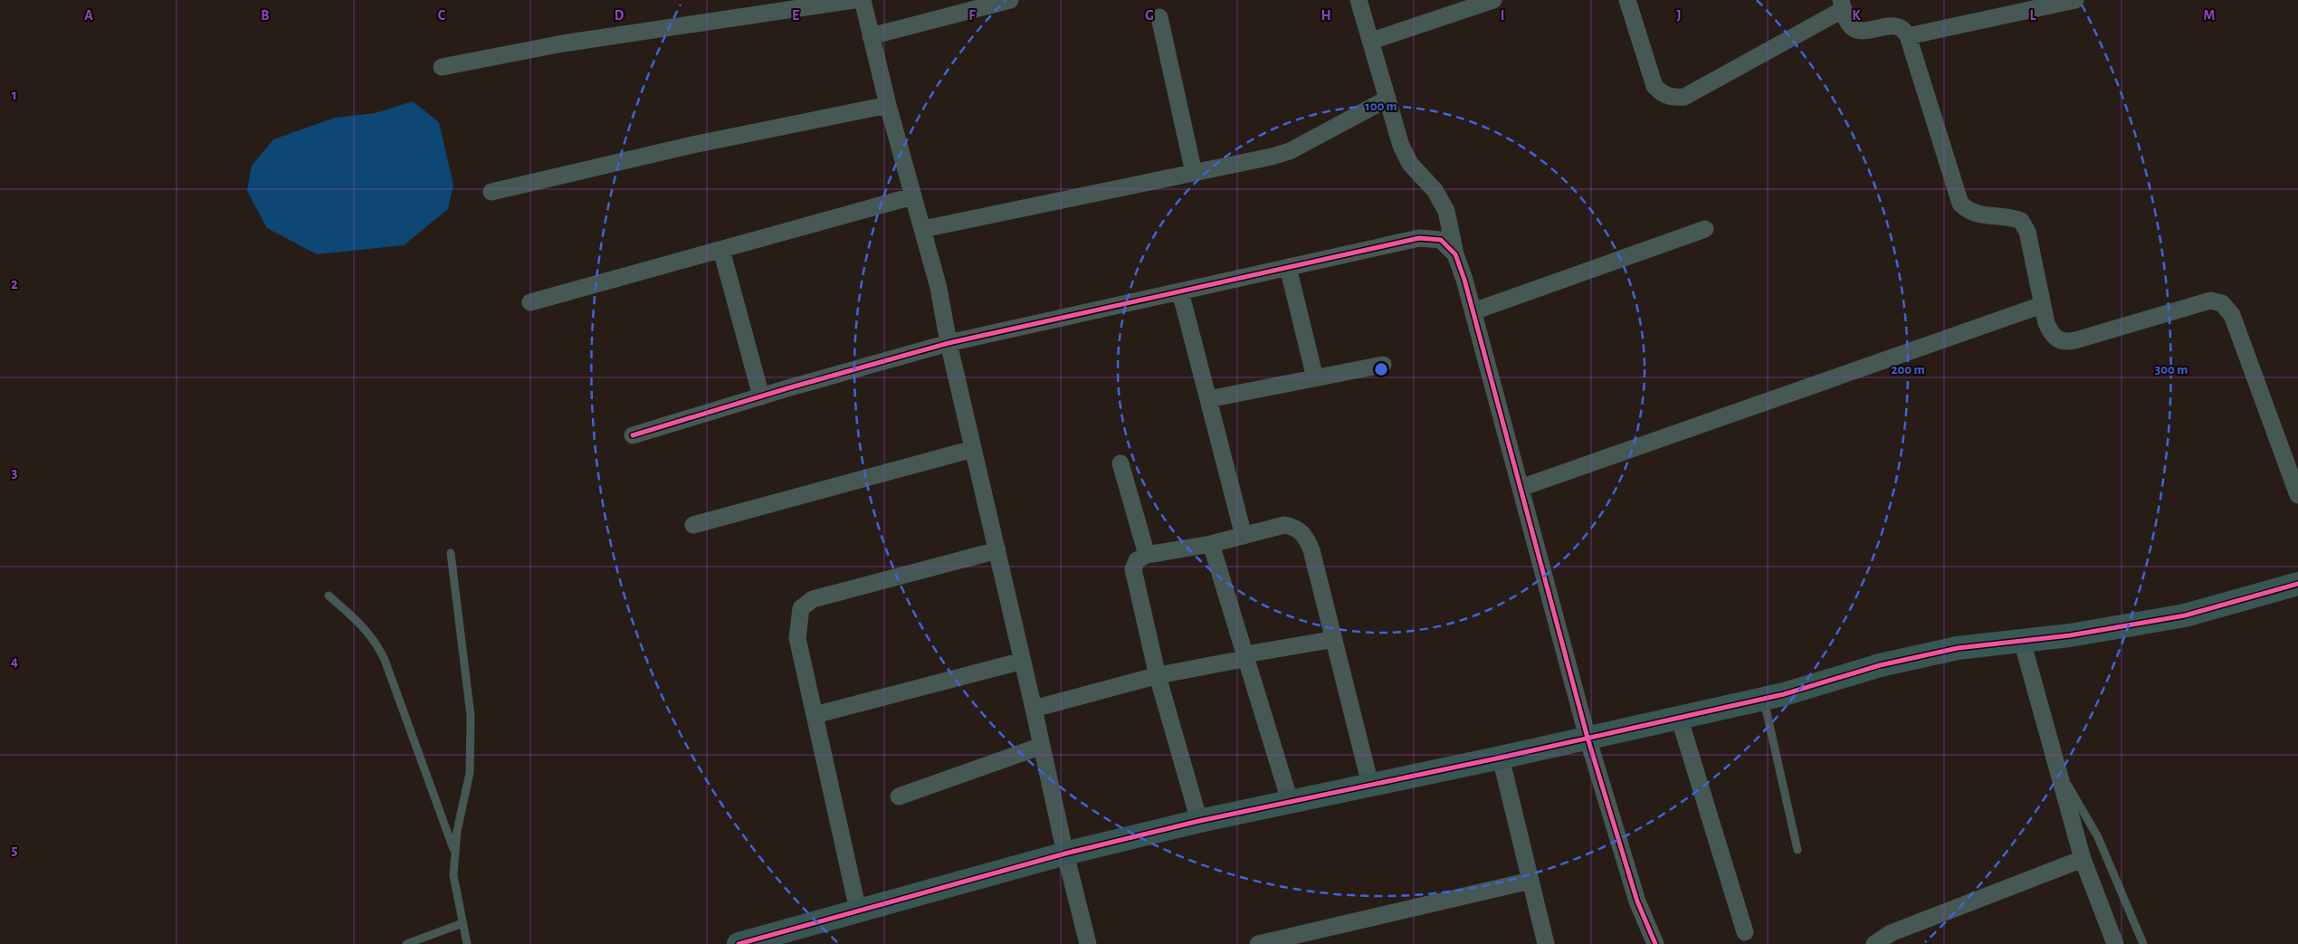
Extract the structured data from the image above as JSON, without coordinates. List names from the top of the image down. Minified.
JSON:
{"grid":{"columns":["A","B","C","D","E","F","G","H","I","J","K","L","M"],"rows":["1","2","3","4","5"]},"rings":["100 m","200 m","300 m"]}
